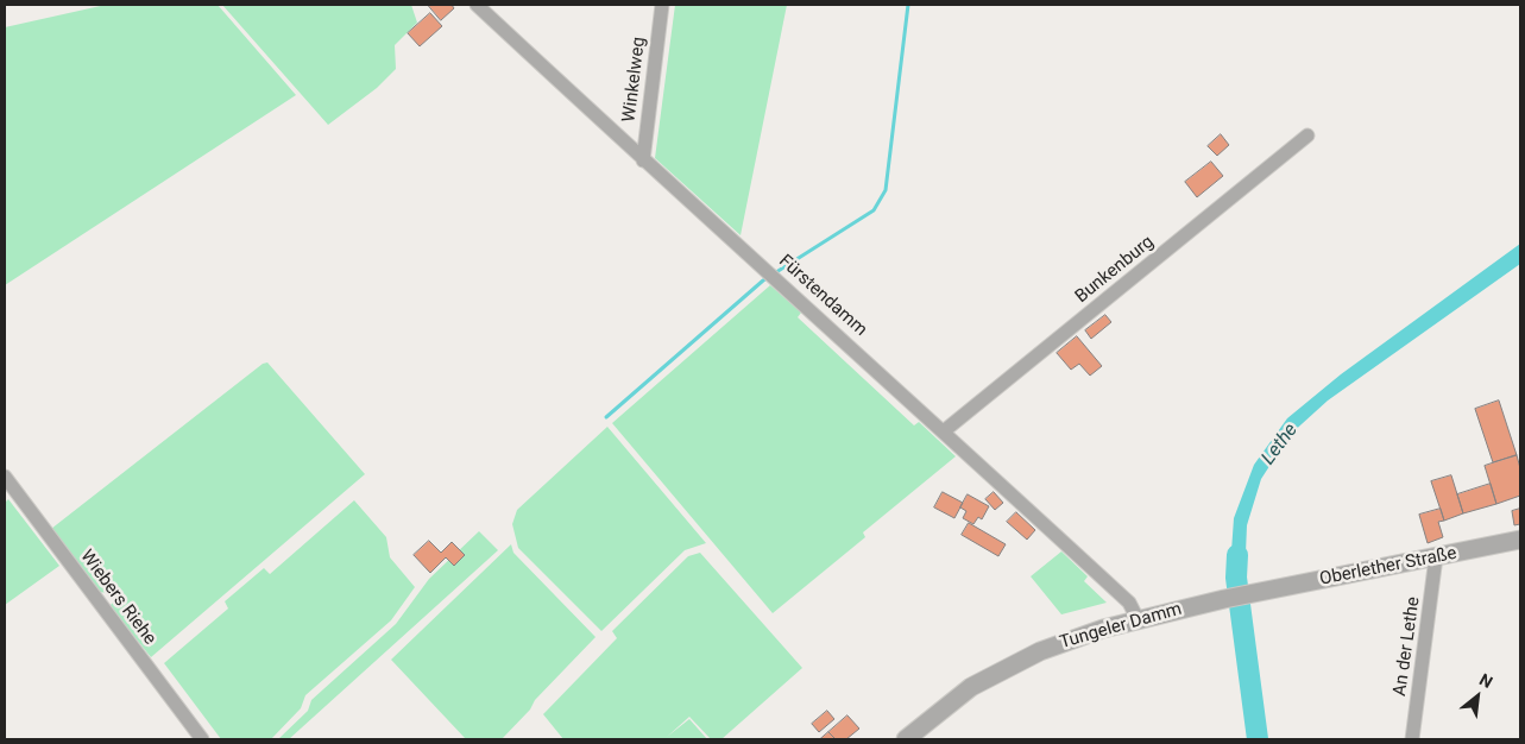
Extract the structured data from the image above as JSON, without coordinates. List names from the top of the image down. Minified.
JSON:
{"streets":{"street":["Winkelweg","Bunkenburg","Fürstendamm","Oberlether Straße","Wiebers Riehe","Tungeler Damm","An der Lethe"]},"crossings":[["Winkelweg","Fürstendamm"],["Bunkenburg","Fürstendamm"],["Fürstendamm","Tungeler Damm"],["Oberlether Straße","Tungeler Damm"],["Oberlether Straße","An der Lethe"]],"water":["Lethe"],"north":"top right"}
